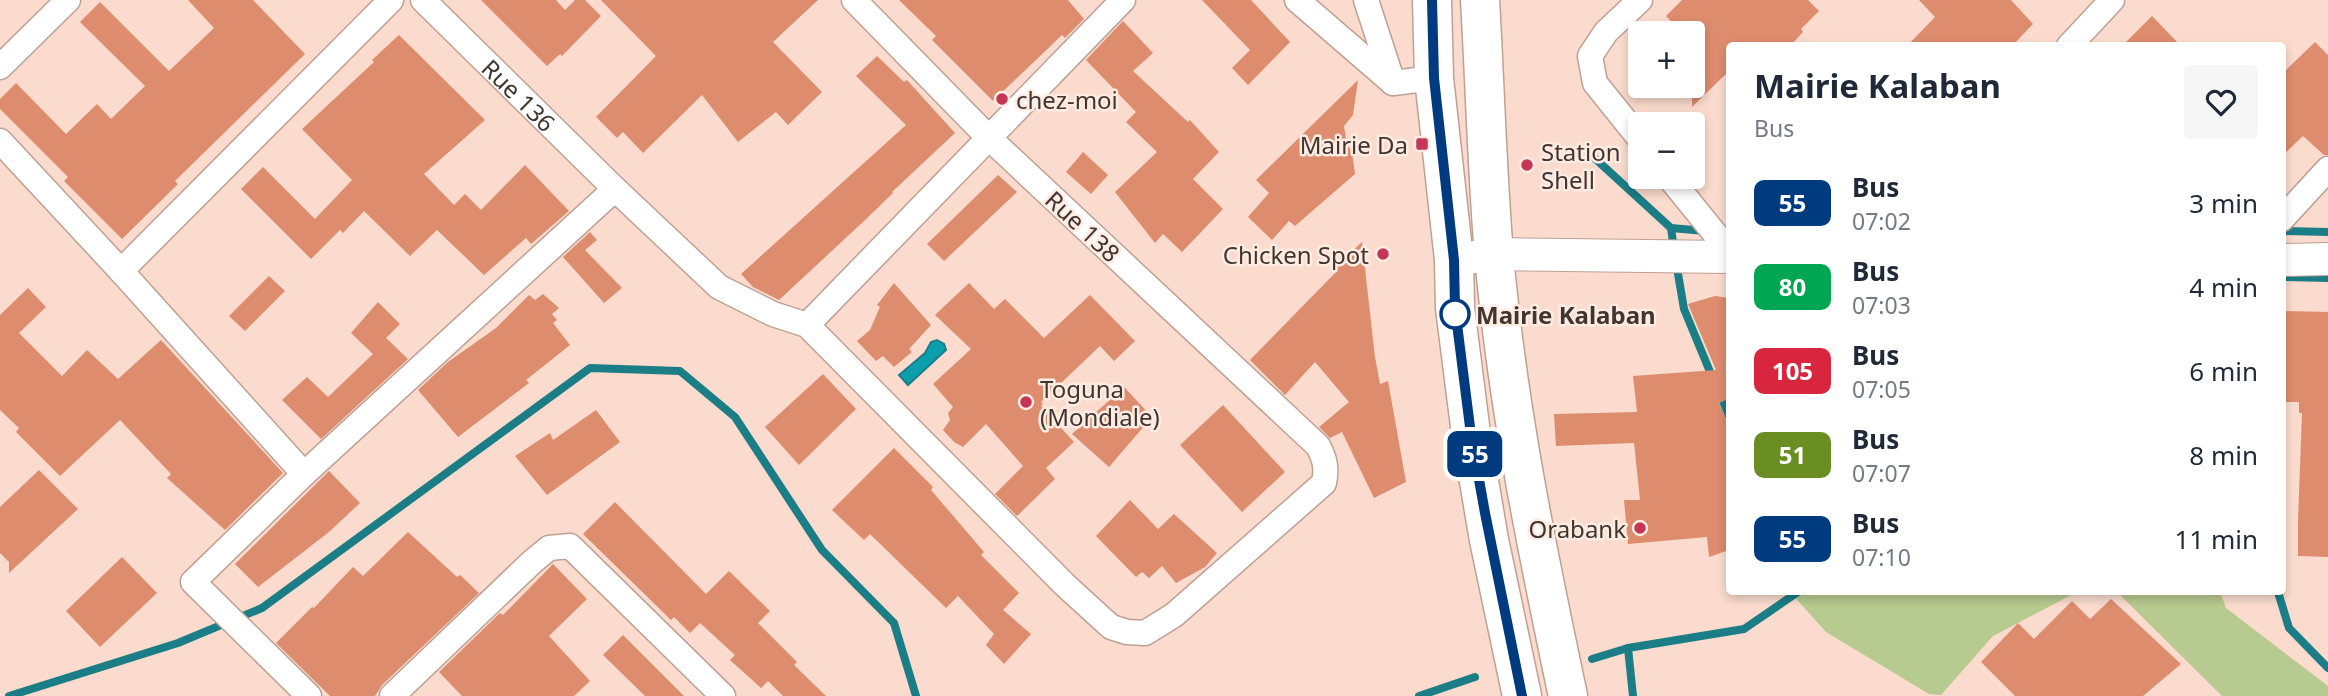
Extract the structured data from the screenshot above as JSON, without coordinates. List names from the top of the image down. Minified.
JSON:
{"streets":{"street":["Rue 136","Rue 138"]},"crossings":[["Rue 136","Rue 138"]],"places":{"other":["chez-moi","Station Shell","Chicken Spot","Mairie Kalaban","Toguna (Mondiale)","Orabank"],"transit":["Mairie Da"]},"lines":["bus line 55"],"page":{"on_map":"55","map_buttons":["+","−"],"heading":["Mairie Kalaban","Bus"],"list":[{"mark":"55","name":"Bus","note":"07:02","value":"3 min"},{"mark":"80","name":"Bus","note":"07:03","value":"4 min"},{"mark":"105","name":"Bus","note":"07:05","value":"6 min"},{"mark":"51","name":"Bus","note":"07:07","value":"8 min"},{"mark":"55","name":"Bus","note":"07:10","value":"11 min"}]}}
